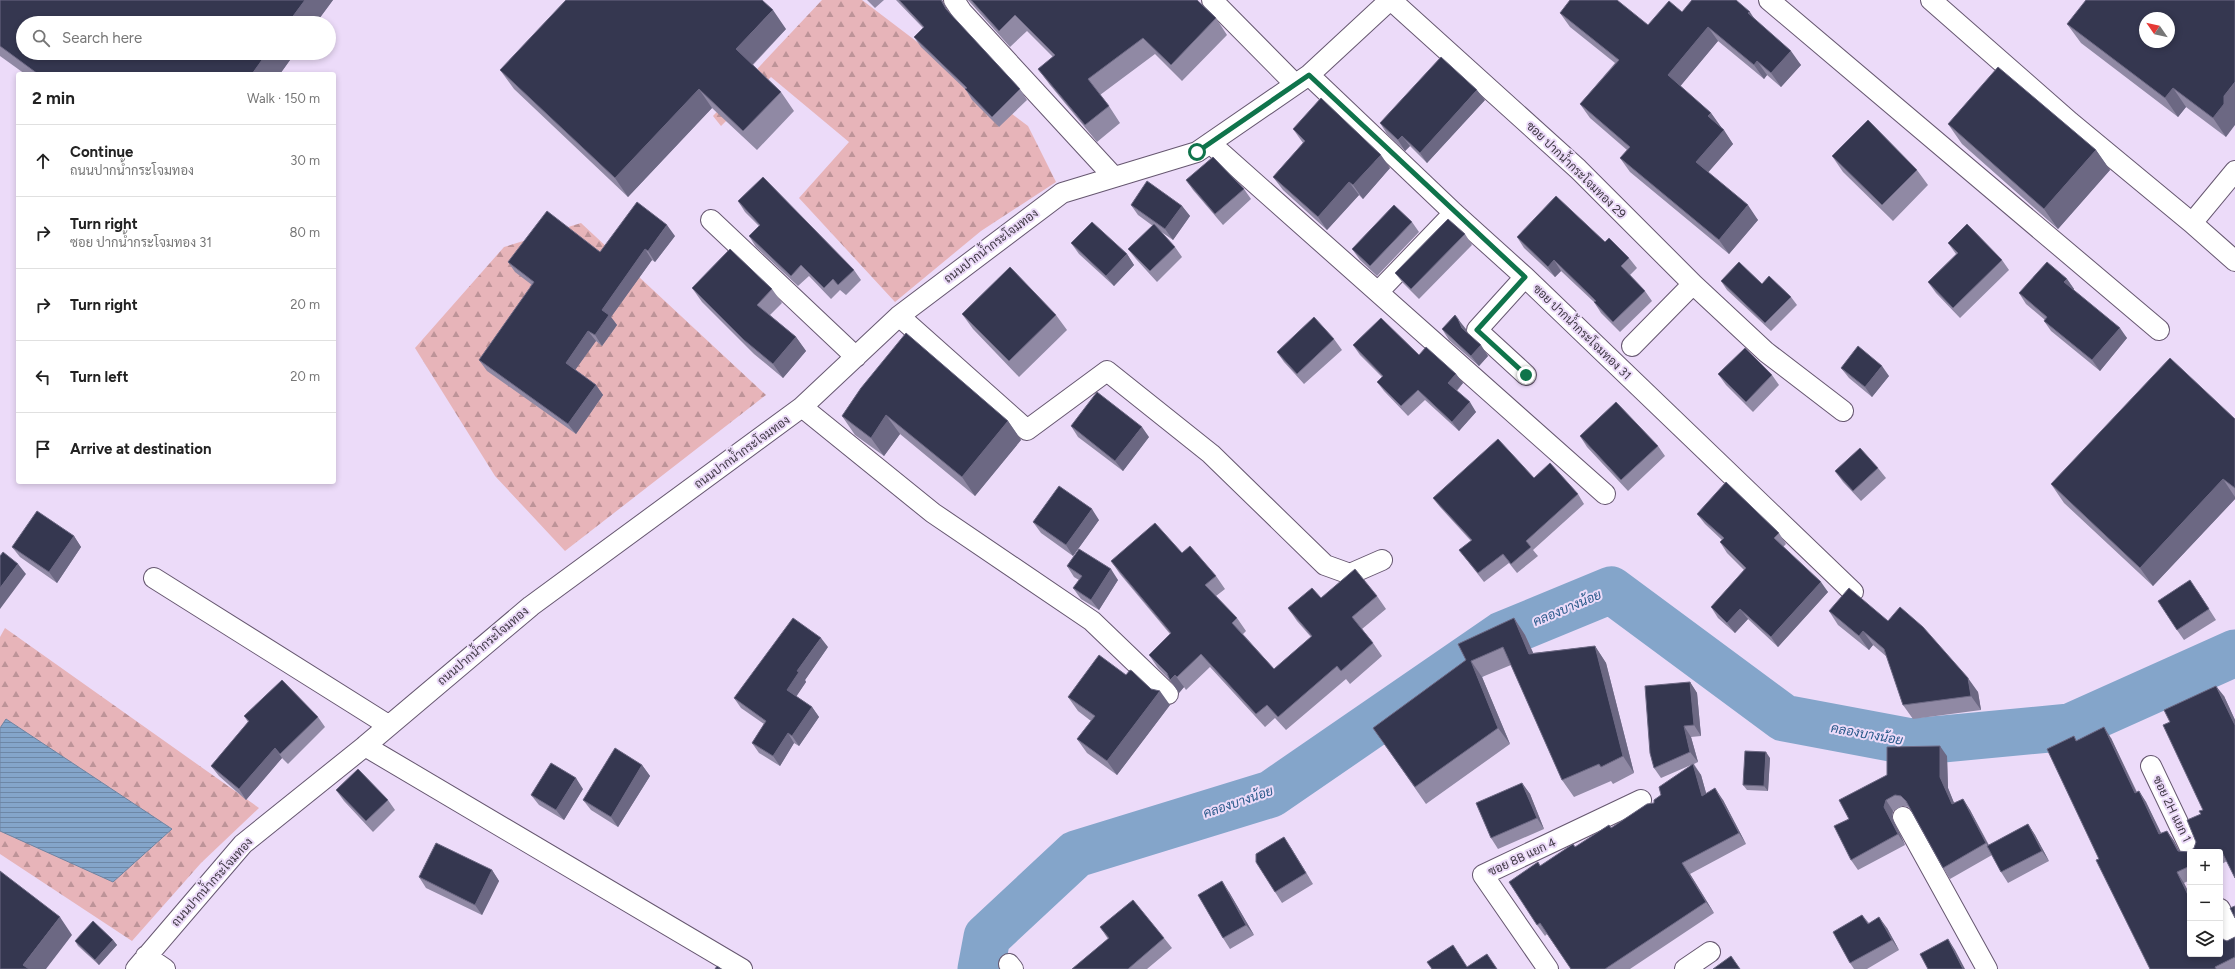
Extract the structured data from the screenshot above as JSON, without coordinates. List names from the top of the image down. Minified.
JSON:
{"streets":{"street":["ซอย ปากน้ำกระโจมทอง 29","ถนนปากน้ำกระโจมทอง","ซอย ปากน้ำกระโจมทอง 31","ซอย 2H แยก 1","ซอย 8B แยก 4"]},"crossings":[["ซอย ปากน้ำกระโจมทอง 29","ถนนปากน้ำกระโจมทอง"],["ถนนปากน้ำกระโจมทอง","ซอย ปากน้ำกระโจมทอง 31"]],"water":["คลองบางน้อย"],"north":"top left","page":{"search":"Search here","heading":["2 min","Walk · 150 m"],"list":[["Continue","ถนนปากน้ำกระโจมทอง","30 m"],["Turn right","ซอย ปากน้ำกระโจมทอง 31","80 m"],["Turn right","20 m"],["Turn left","20 m"],"Arrive at destination"],"map_buttons":["+","−"]}}
